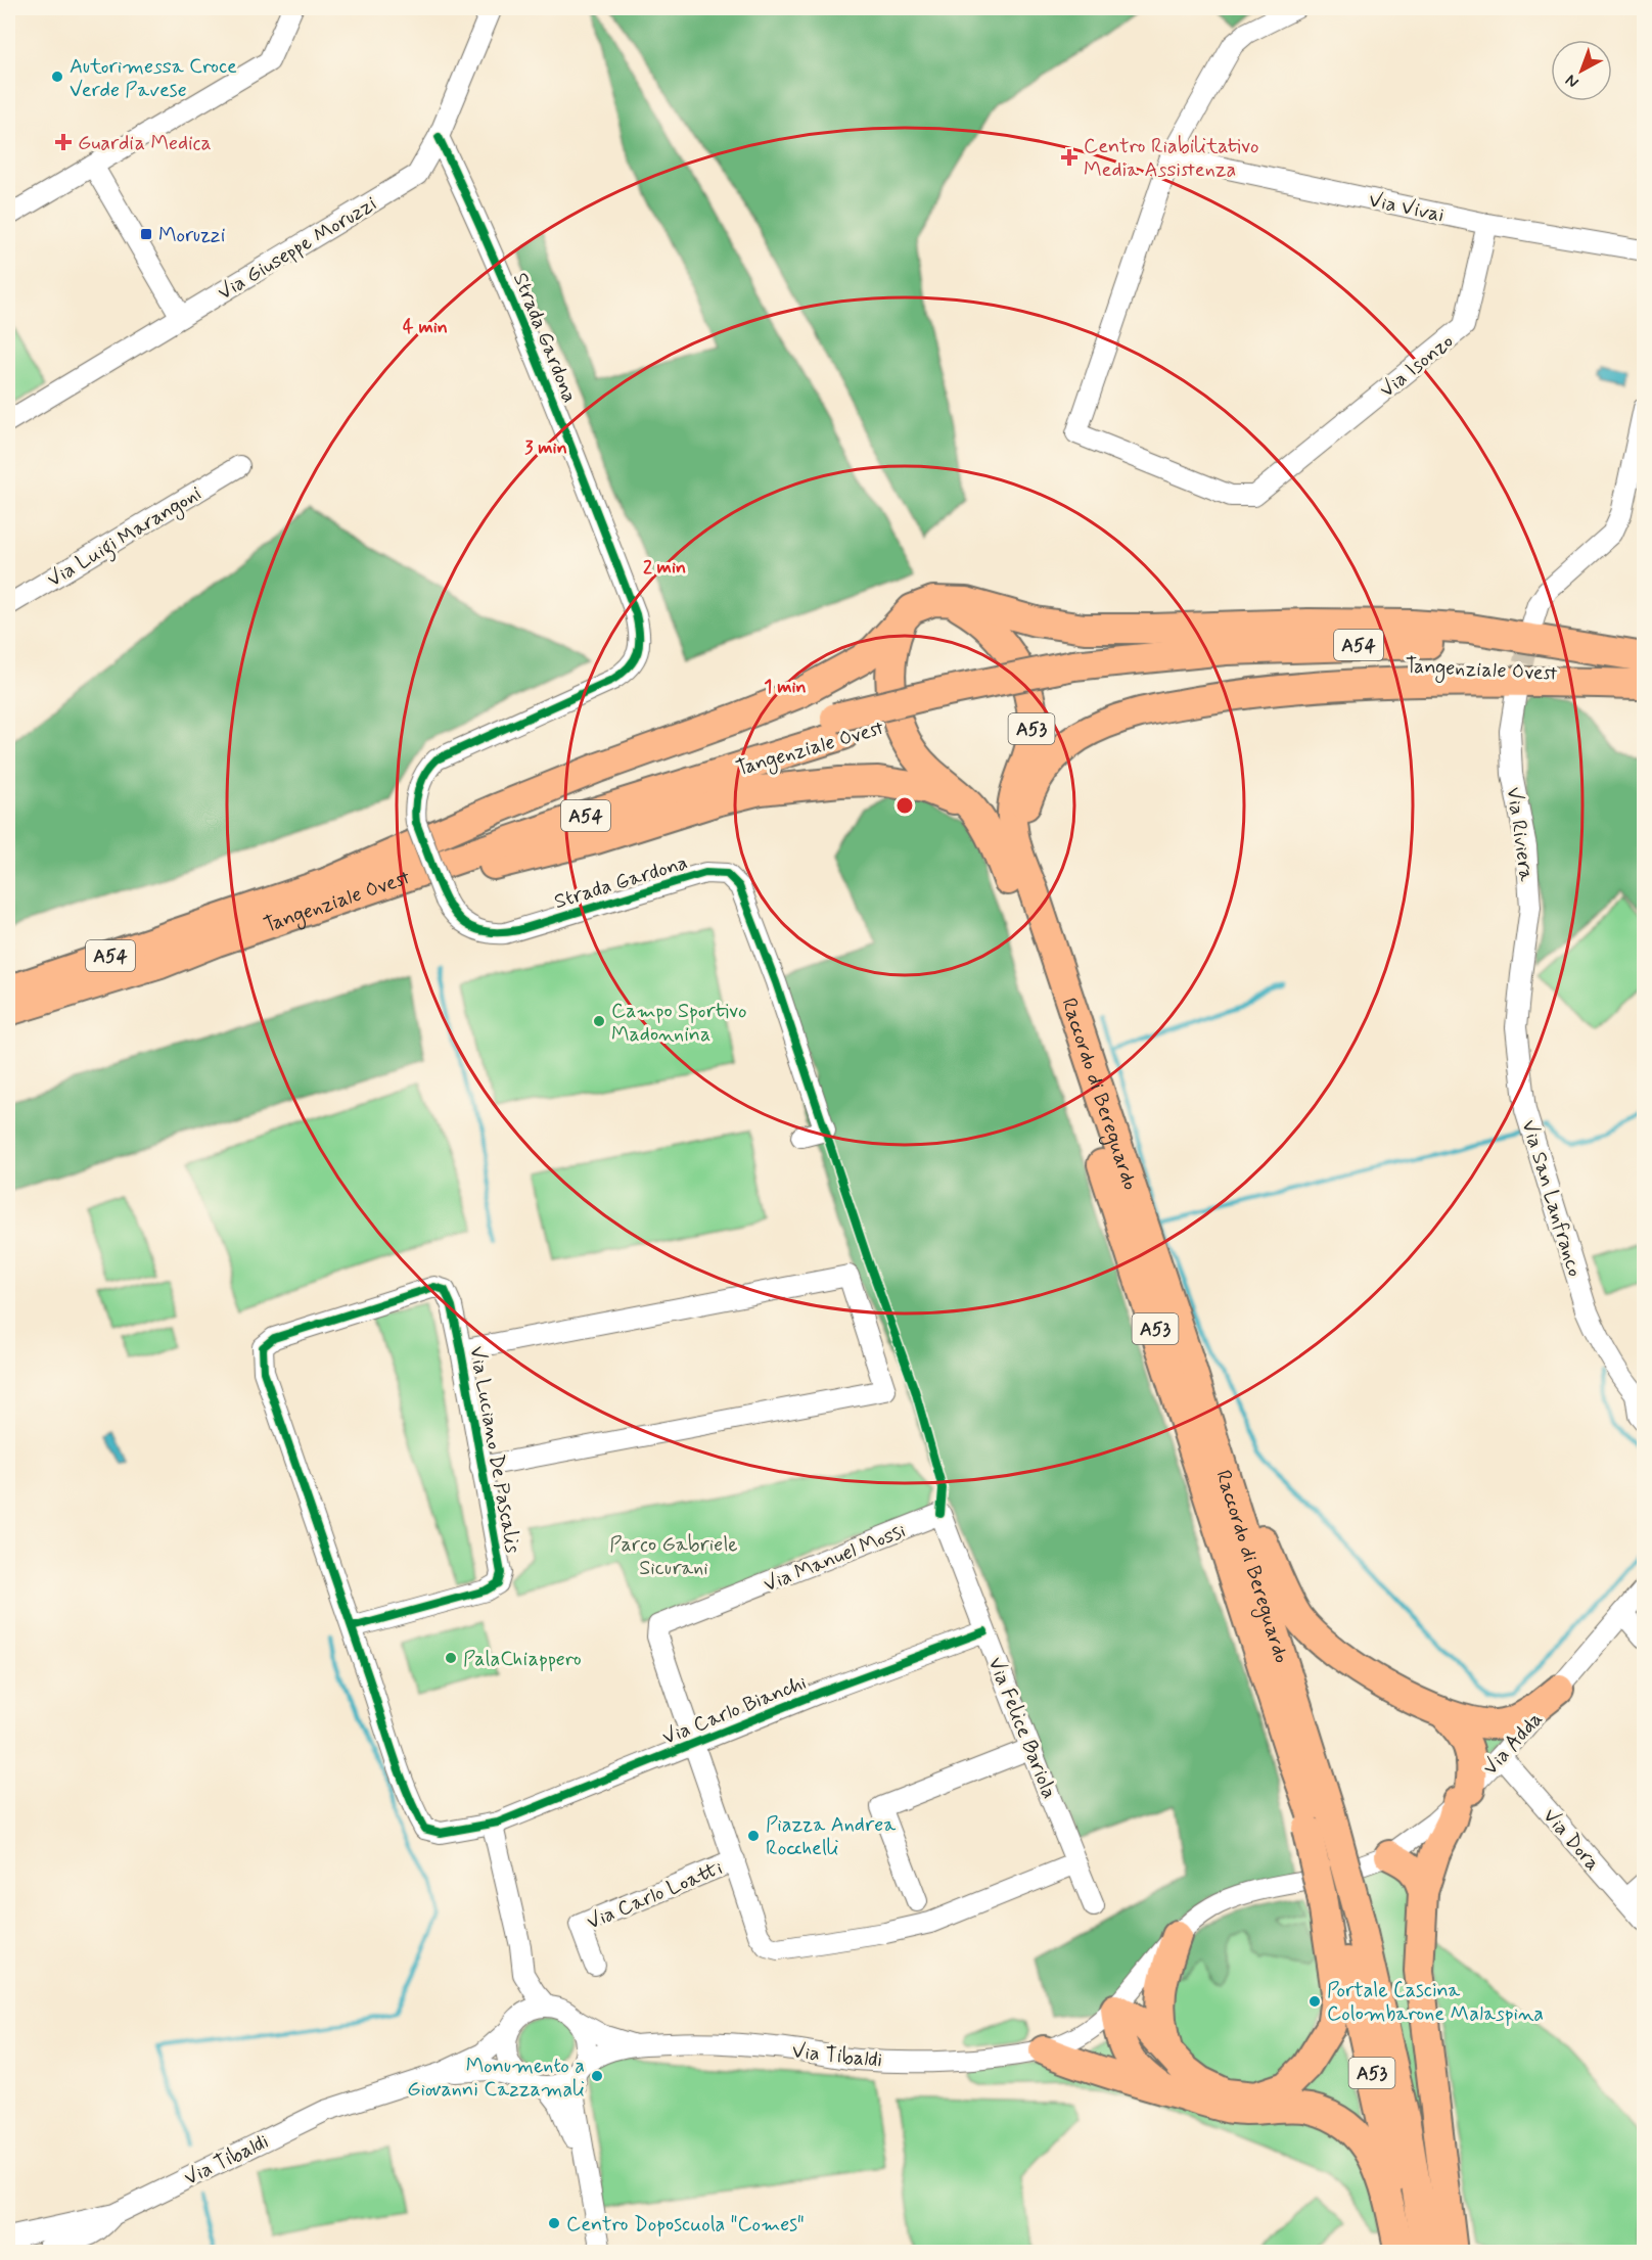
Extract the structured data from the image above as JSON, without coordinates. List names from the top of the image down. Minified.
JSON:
{"streets":{"highway":["A54","Tangenziale Ovest","A53","Raccordo di Bereguardo"],"street":["Via Vivai","Via Giuseppe Moruzzi","Strada Gardona","Via Isonzo","Via Luigi Marangoni","Via Riviera","Via San Lanfranco","Via Luciano De Pascalis","Via Manuel Mossi","Via Carlo Bianchi","Via Felice Bariola","Via Adda","Via Dora","Via Carlo Loatti","Via Tibaldi"]},"crossings":[["Via Vivai","Via Isonzo"],["Via Giuseppe Moruzzi","Strada Gardona"],["A53","Raccordo di Bereguardo"],["Via Riviera","Via San Lanfranco"],["Raccordo di Bereguardo","Via Tibaldi"],["Via Luciano De Pascalis","Via Carlo Bianchi"],["Via Manuel Mossi","Via Carlo Bianchi"],["Via Manuel Mossi","Via Felice Bariola"],["Via Carlo Bianchi","Via Felice Bariola"],["Via Adda","Via Dora"]],"parks":["Parco Gabriele Sicurani"],"places":{"other":["Autorimessa Croce Verde Pavese","Campo Sportivo Madonnina","PalaChiappero","Piazza Andrea Rocchelli","Portale Cascina Colombarone Malaspina","Monumento a Giovanni Cazzamali","Centro Doposcuola \"Comes\""],"health":["Guardia Medica","Centro Riabilitativo Media Assistenza"],"transit":["Moruzzi"]},"north":"bottom left","rings":["4 min","3 min","2 min","1 min"]}
